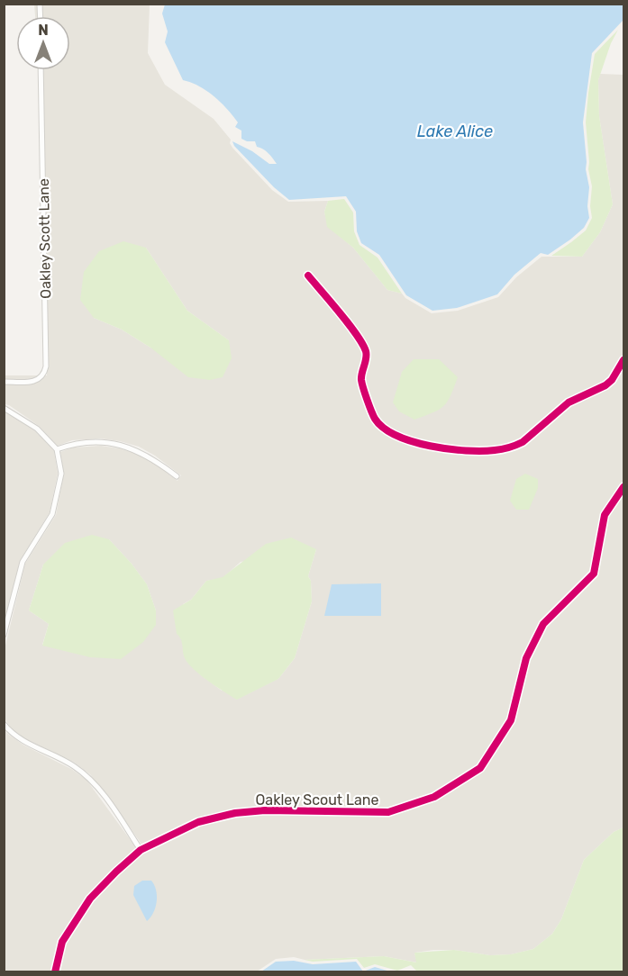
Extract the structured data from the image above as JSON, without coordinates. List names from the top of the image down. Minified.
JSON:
{"streets":{"street":["Oakley Scott Lane","Oakley Scout Lane"]},"water":["Lake Alice"],"north":"top"}
